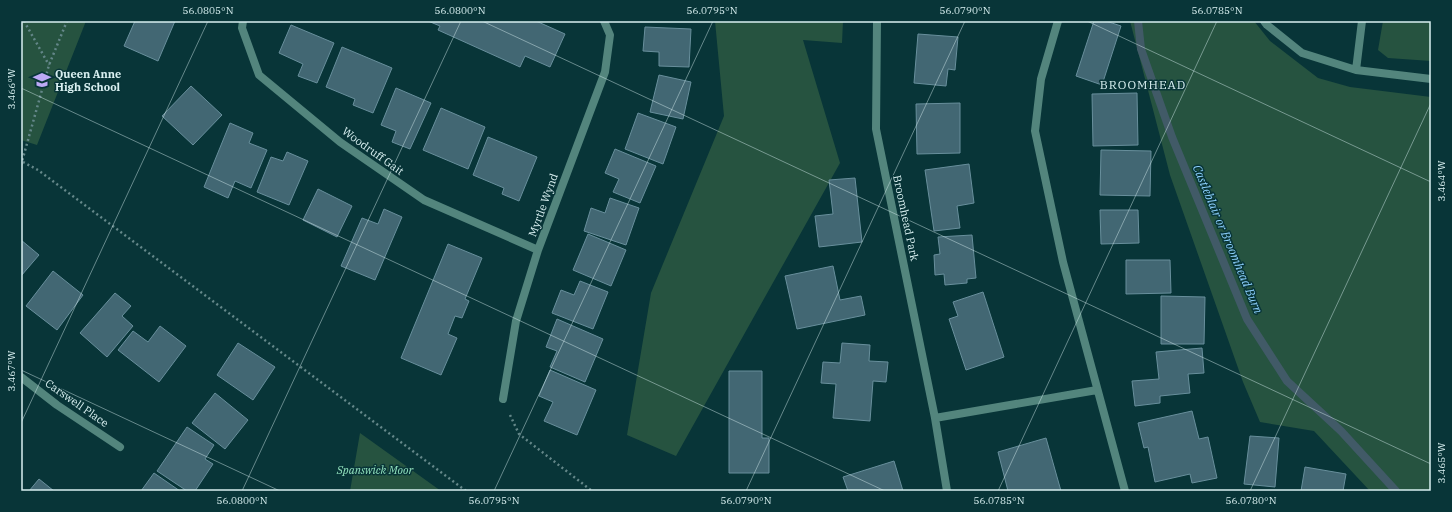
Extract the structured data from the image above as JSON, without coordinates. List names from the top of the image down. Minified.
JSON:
{"streets":{"street":["Woodruff Gait","Myrtle Wynd","Broomhead Park","Carswell Place"]},"crossings":[["Woodruff Gait","Myrtle Wynd"]],"districts":["BROOMHEAD"],"water":["Castleblair or Broomhead Burn"],"parks":["Spanswick Moor"],"places":{"school or university":["Queen Anne High School"]},"coordinates":["56.0805°N","56.0800°N","56.0795°N","56.0790°N","56.0785°N","3.466°W","3.464°W","3.467°W","3.465°W","56.0780°N"]}
